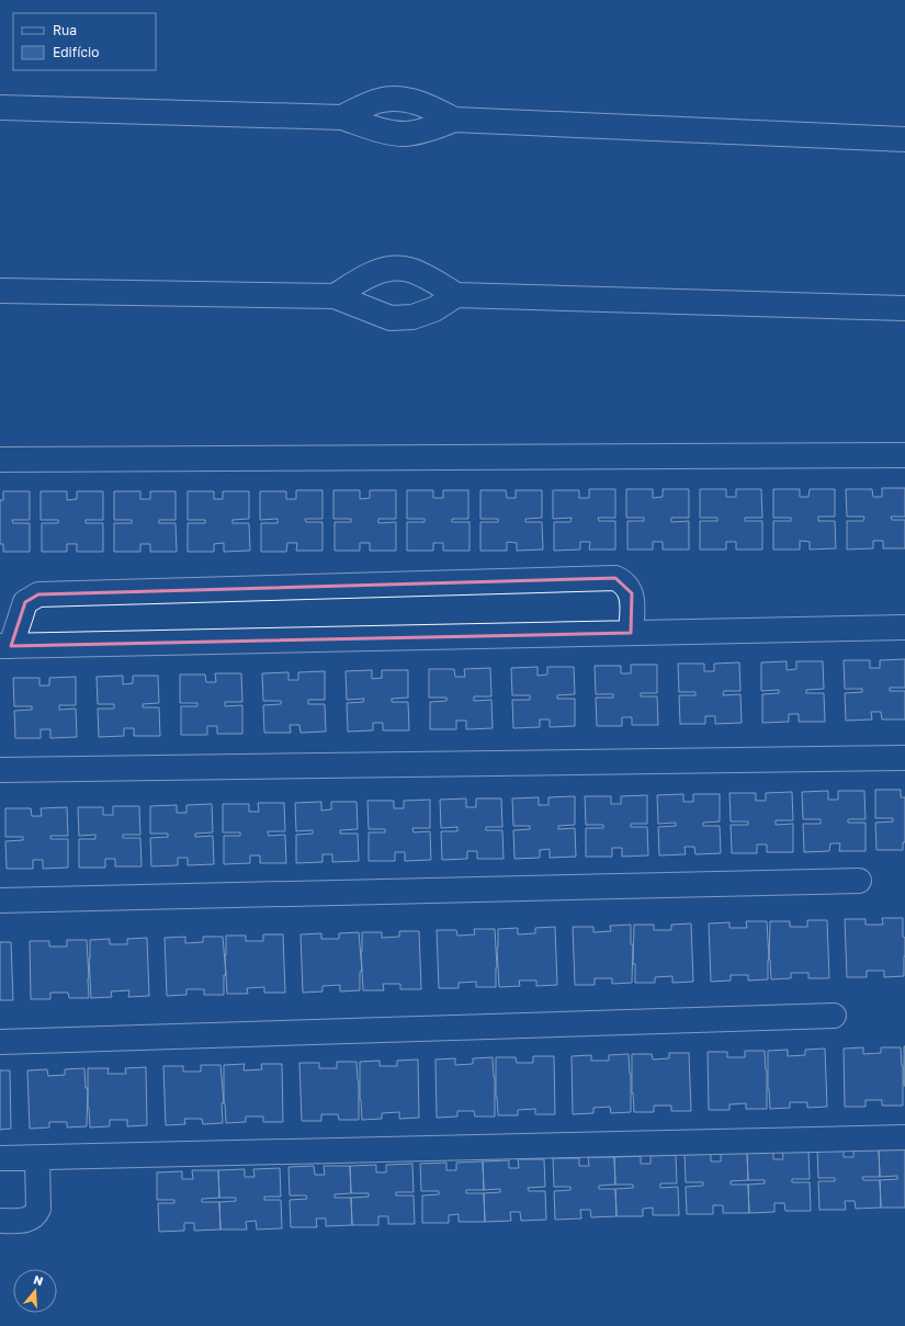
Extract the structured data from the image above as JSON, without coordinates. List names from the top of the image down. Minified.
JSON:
{"legend":["Rua","Edifício"],"north":"top"}
